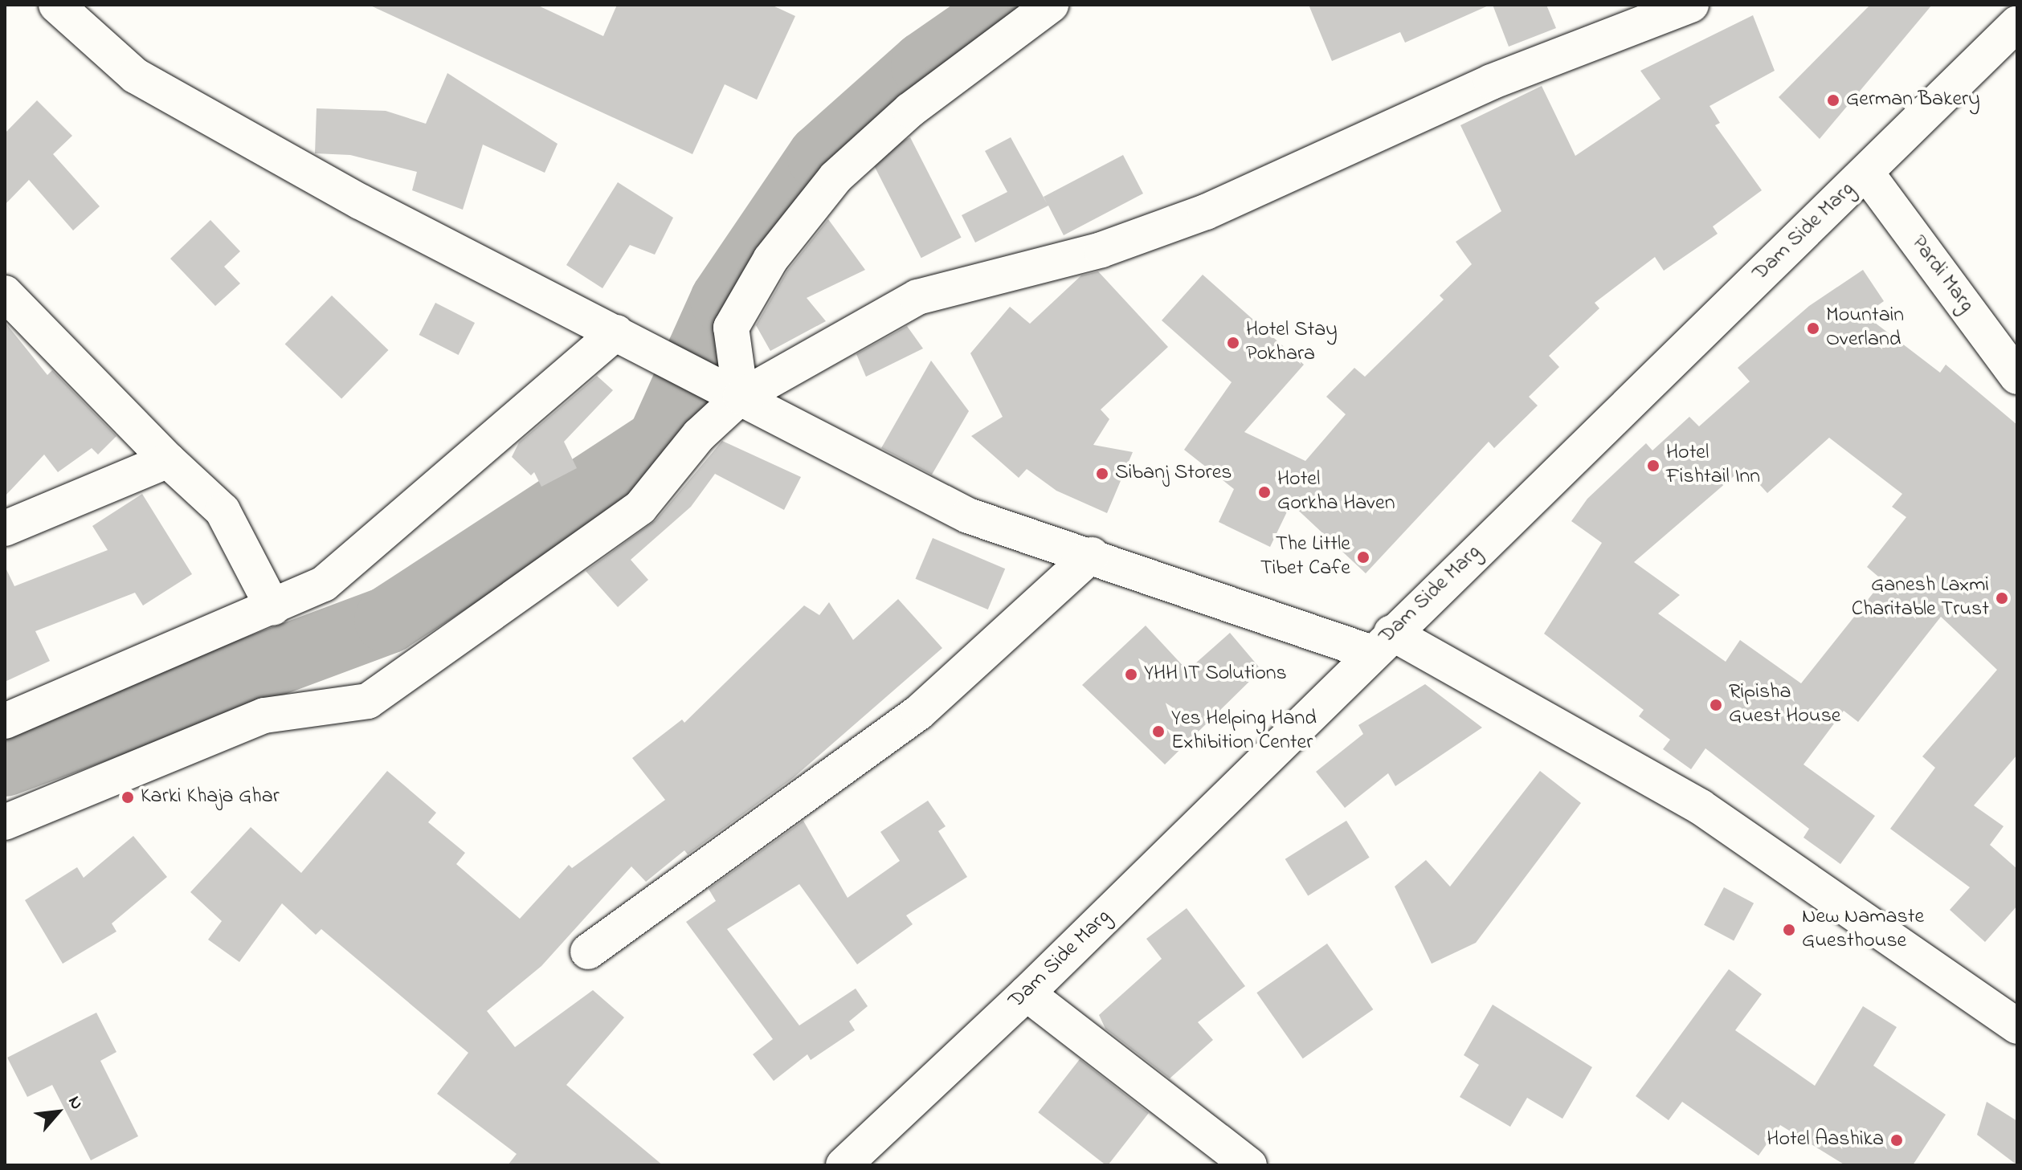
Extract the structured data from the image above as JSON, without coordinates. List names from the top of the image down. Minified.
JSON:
{"streets":{"street":["Dam Side Marg","Pardi Marg"]},"crossings":[["Dam Side Marg","Pardi Marg"]],"places":["German Bakery","Mountain Overland","Hotel Stay Pokhara","Hotel Fishtail Inn","Sibanj Stores","Hotel Gorkha Haven","The Little Tibet Cafe","Ganesh Laxmi Charitable Trust","YHH IT Solutions","Ripisha Guest House","Yes Helping Hand Exhibition Center","Karki Khaja Ghar","New Namaste Guesthouse","Hotel Aashika"],"north":"top right"}
